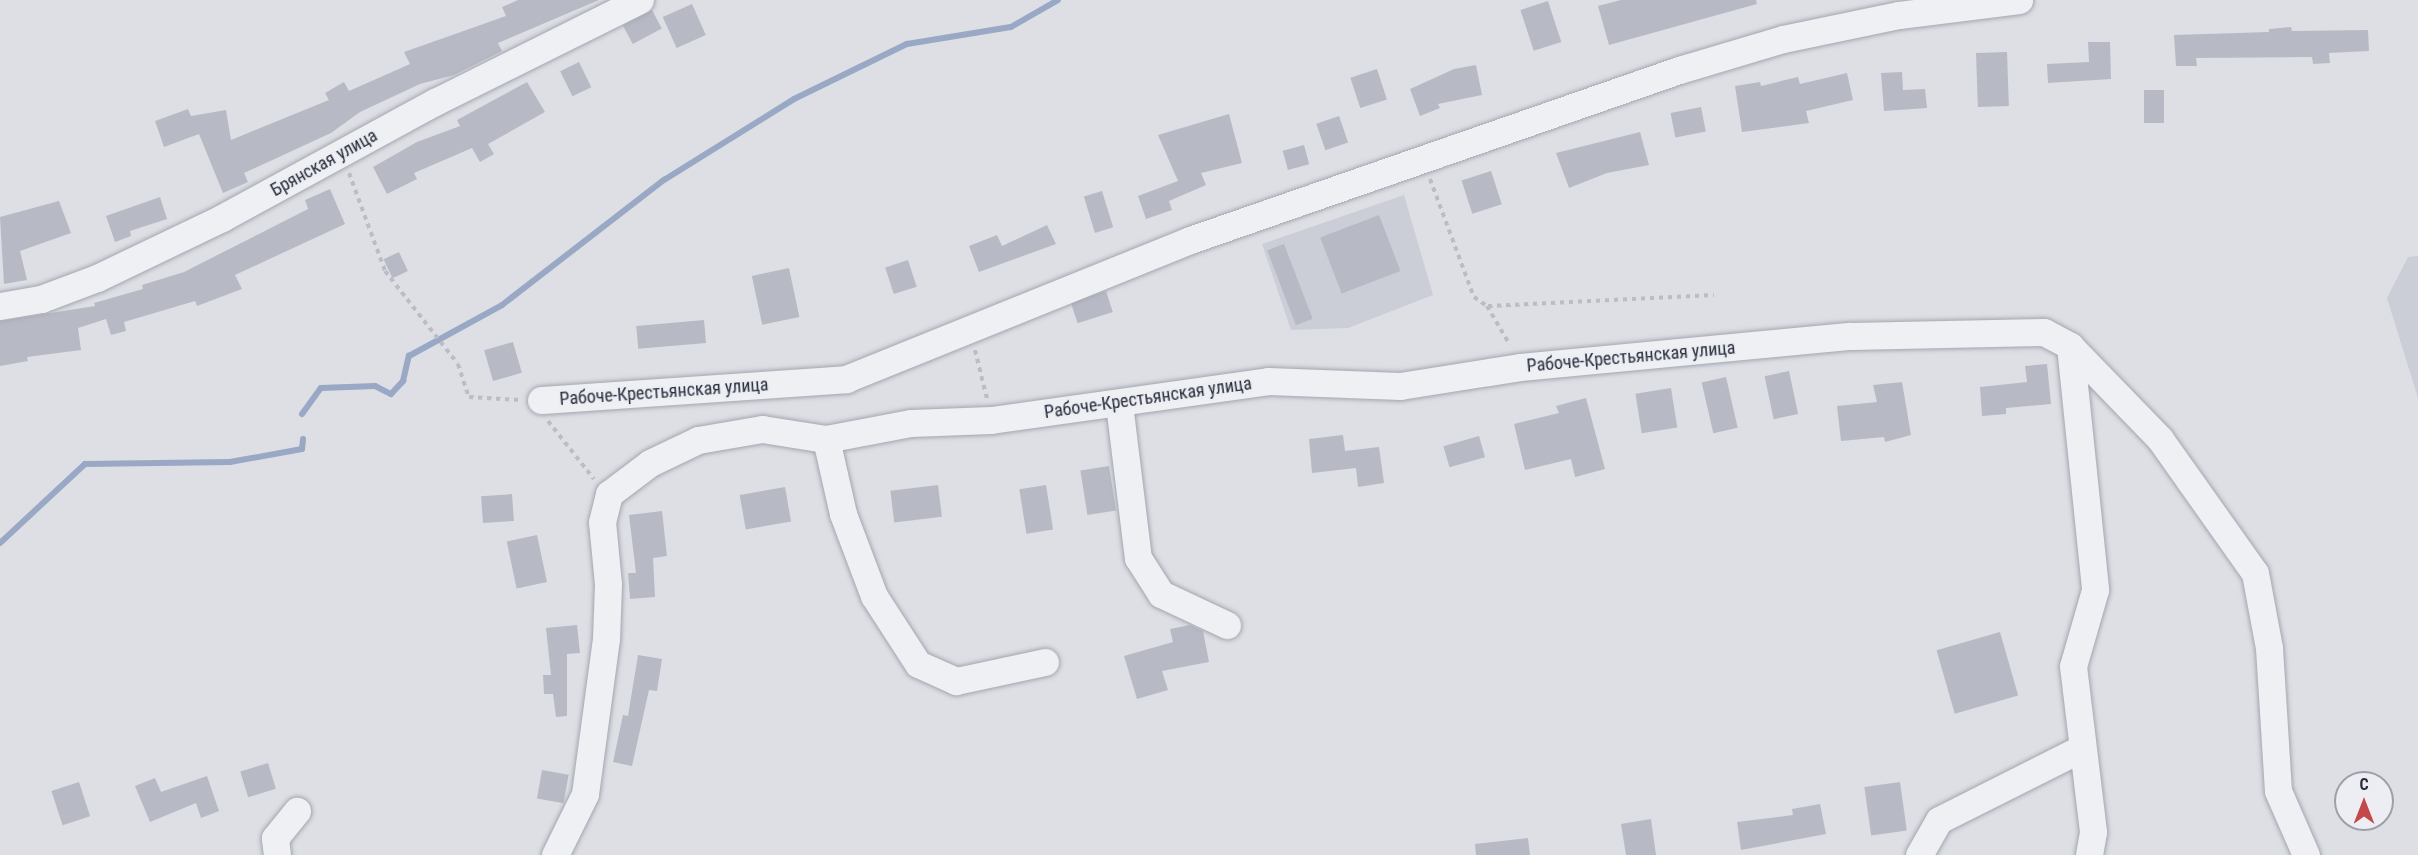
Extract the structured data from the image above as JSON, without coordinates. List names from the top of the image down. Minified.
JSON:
{"streets":{"street":["Брянская улица","Рабоче-Крестьянская улица"]},"north":"top"}
